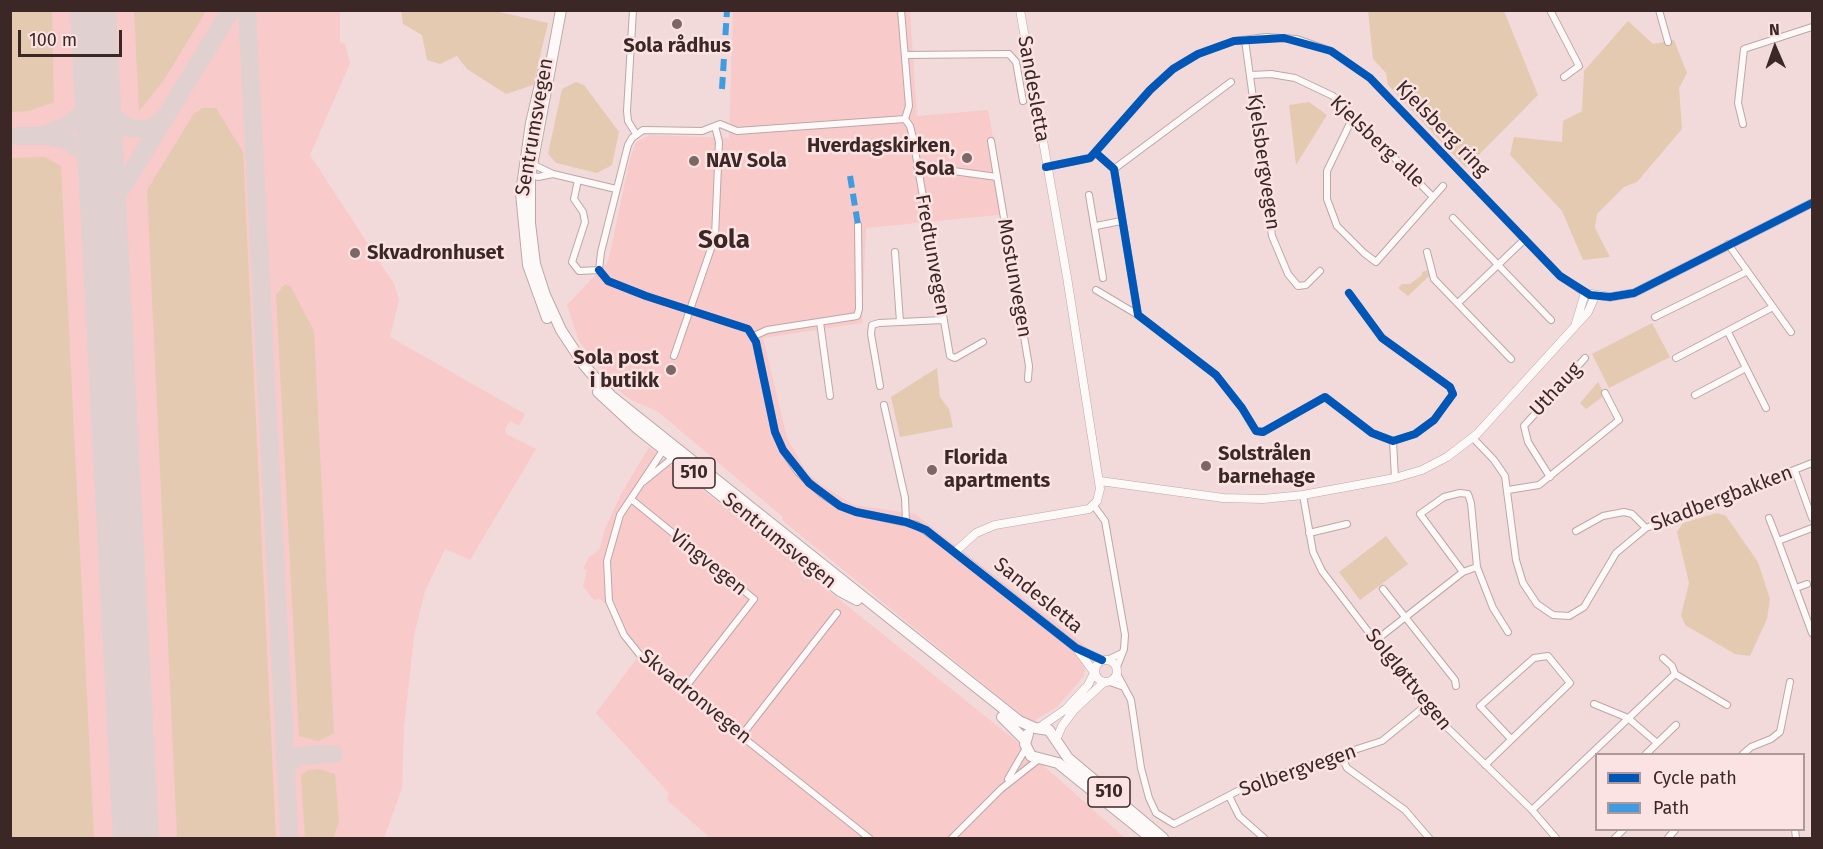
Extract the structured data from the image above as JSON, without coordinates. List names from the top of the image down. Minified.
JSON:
{"streets":{"main road":["Sentrumsvegen","510"],"street":["Sandesletta","Kjelsberg ring","Kjelsberg alle","Kjelsbergvegen","Fredtunvegen","Mostunvegen","Uthaug","Skadbergbakken","Vingvegen","Solgløttvegen","Skvadronvegen","Solbergvegen"]},"crossings":[["Sandesletta","Kjelsberg ring"],["Sandesletta","Solbergvegen"],["Sentrumsvegen","Skvadronvegen"],["Kjelsberg ring","Kjelsbergvegen"],["Kjelsberg alle","Kjelsbergvegen"],["Vingvegen","Skvadronvegen"],["Solgløttvegen","Solbergvegen"]],"districts":["Sola"],"places":["Sola rådhus","Hverdagskirken, Sola","NAV Sola","Skvadronhuset","Sola post i butikk","Solstrålen barnehage","Florida apartments"],"legend":["Cycle path","Path"],"scale_bar":"100 m","north":"top"}
